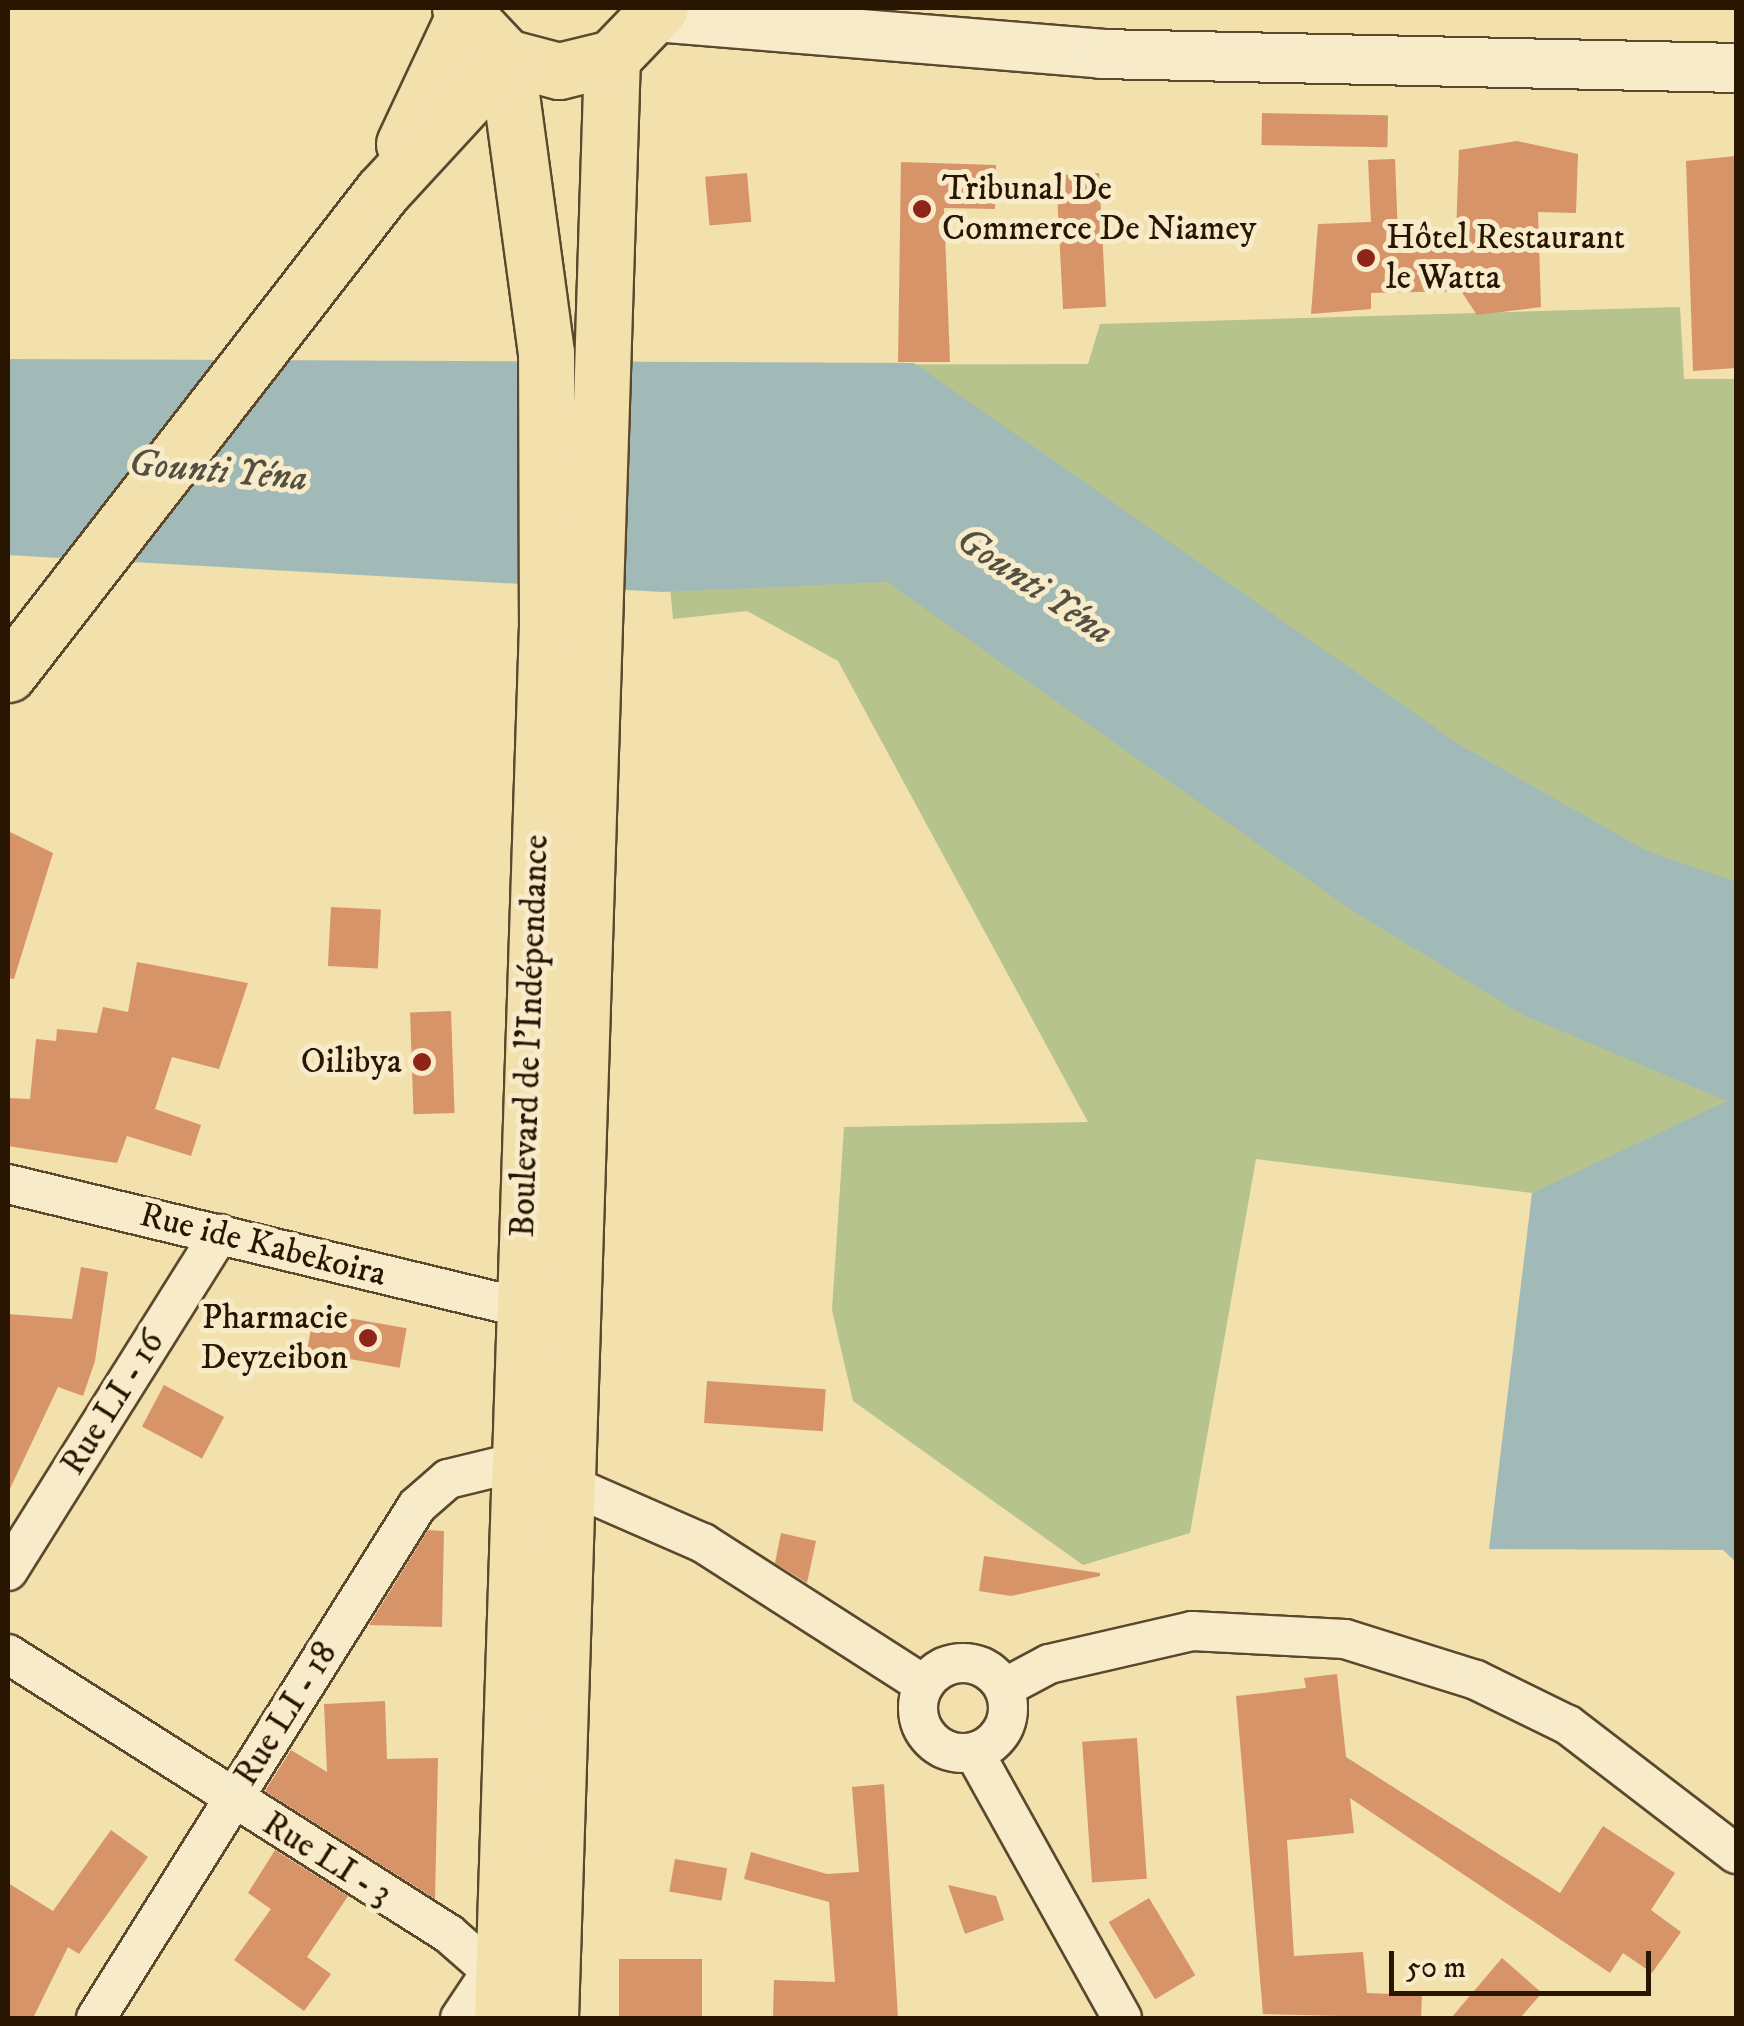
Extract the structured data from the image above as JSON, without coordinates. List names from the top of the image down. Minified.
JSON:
{"streets":{"main road":["Boulevard de l'Indépendance"],"street":["Rue ide Kabekoira","Rue LI - 16","Rue LI - 18","Rue LI - 3"]},"crossings":[["Boulevard de l'Indépendance","Rue ide Kabekoira"],["Boulevard de l'Indépendance","Rue LI - 18"],["Boulevard de l'Indépendance","Rue LI - 3"],["Rue ide Kabekoira","Rue LI - 16"],["Rue LI - 18","Rue LI - 3"]],"water":["Gounti Yéna"],"places":["Tribunal De Commerce De Niamey","Hôtel Restaurant le Watta","Oilibya","Pharmacie Deyzeibon"],"scale_bar":"50 m"}
